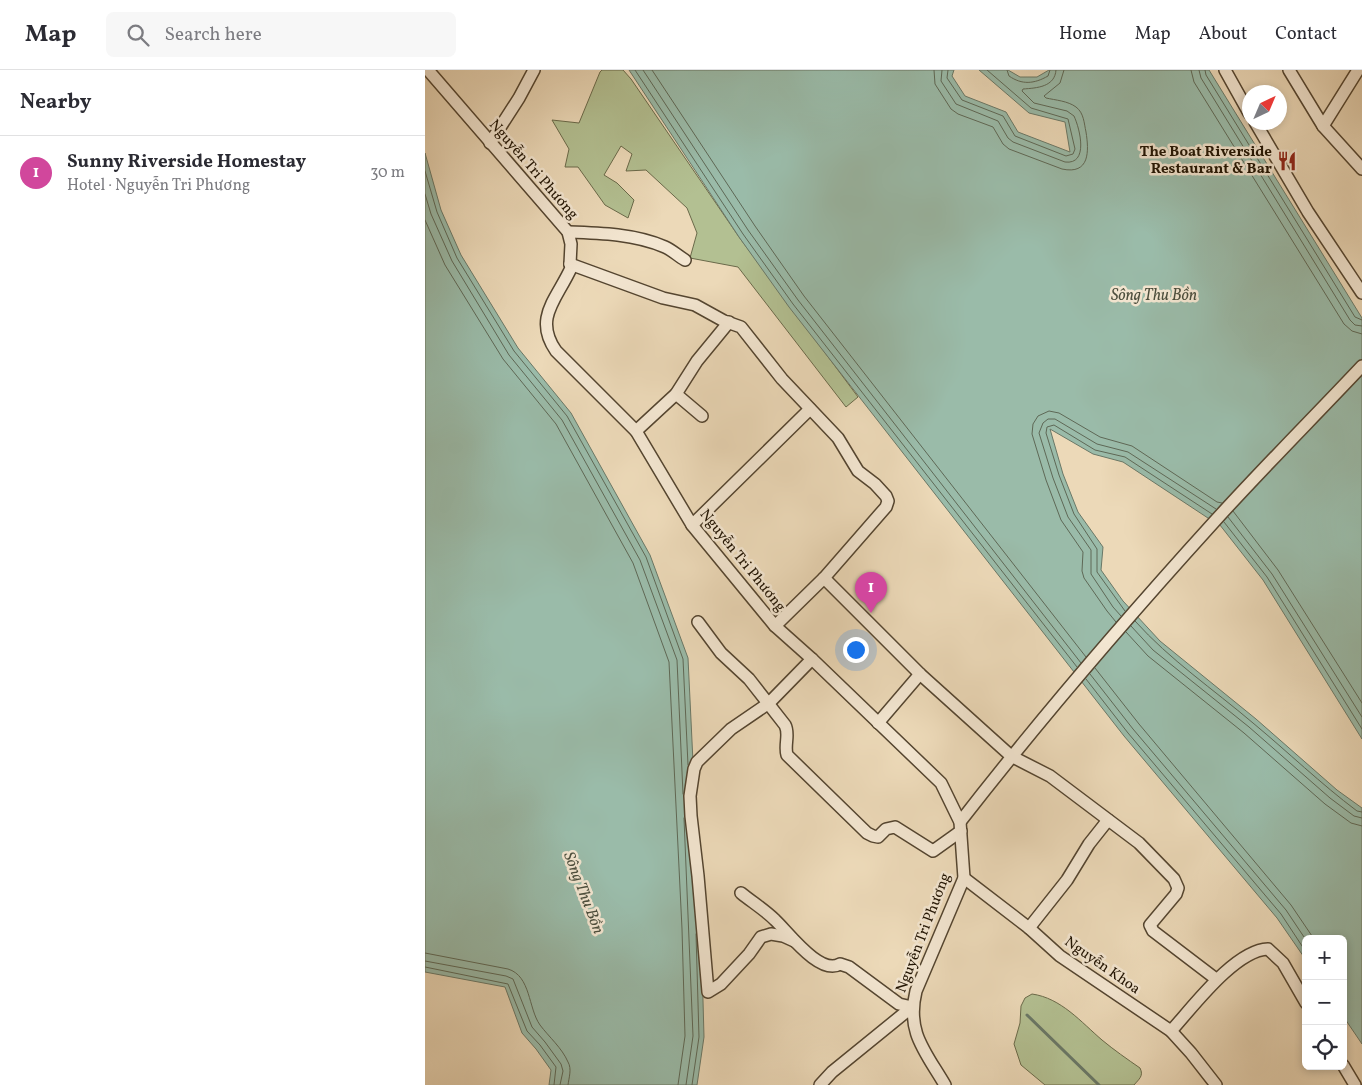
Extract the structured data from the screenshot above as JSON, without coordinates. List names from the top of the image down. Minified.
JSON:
{"streets":{"street":["Nguyễn Tri Phương","Nguyễn Khoa"]},"crossings":[["Nguyễn Tri Phương","Nguyễn Khoa"]],"water":["Sông Thu Bồn"],"places":{"restaurant":["The Boat Riverside Restaurant & Bar"]},"north":"top right","page":{"header":"Map","search":"Search here","nav":["Home","Map","About","Contact"],"heading":"Nearby","list":[{"mark":"1","name":"Sunny Riverside Homestay","note":"Hotel · Nguyễn Tri Phương","value":"30 m"}],"pins":"1","map_buttons":["+","−"]}}
